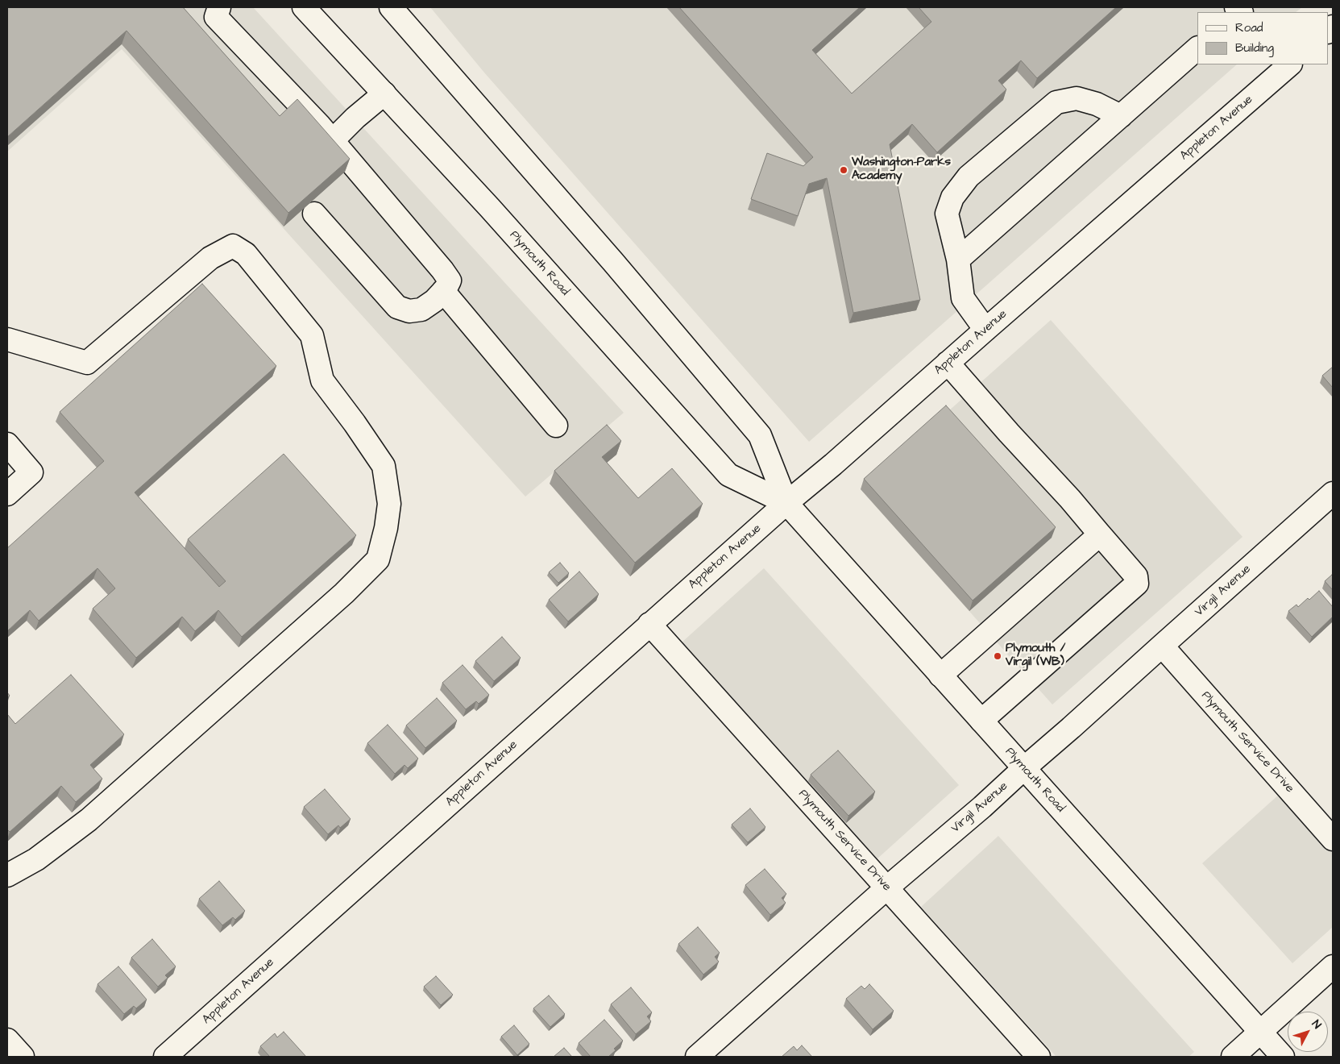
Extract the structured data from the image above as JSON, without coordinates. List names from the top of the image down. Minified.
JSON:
{"streets":{"street":["Appleton Avenue","Plymouth Road","Virgil Avenue","Plymouth Service Drive"]},"crossings":[["Appleton Avenue","Plymouth Road"],["Appleton Avenue","Plymouth Service Drive"],["Plymouth Road","Virgil Avenue"],["Virgil Avenue","Plymouth Service Drive"]],"places":["Washington-Parks Academy","Plymouth / Virgil (WB)"],"legend":["Road","Building"],"north":"top right"}
